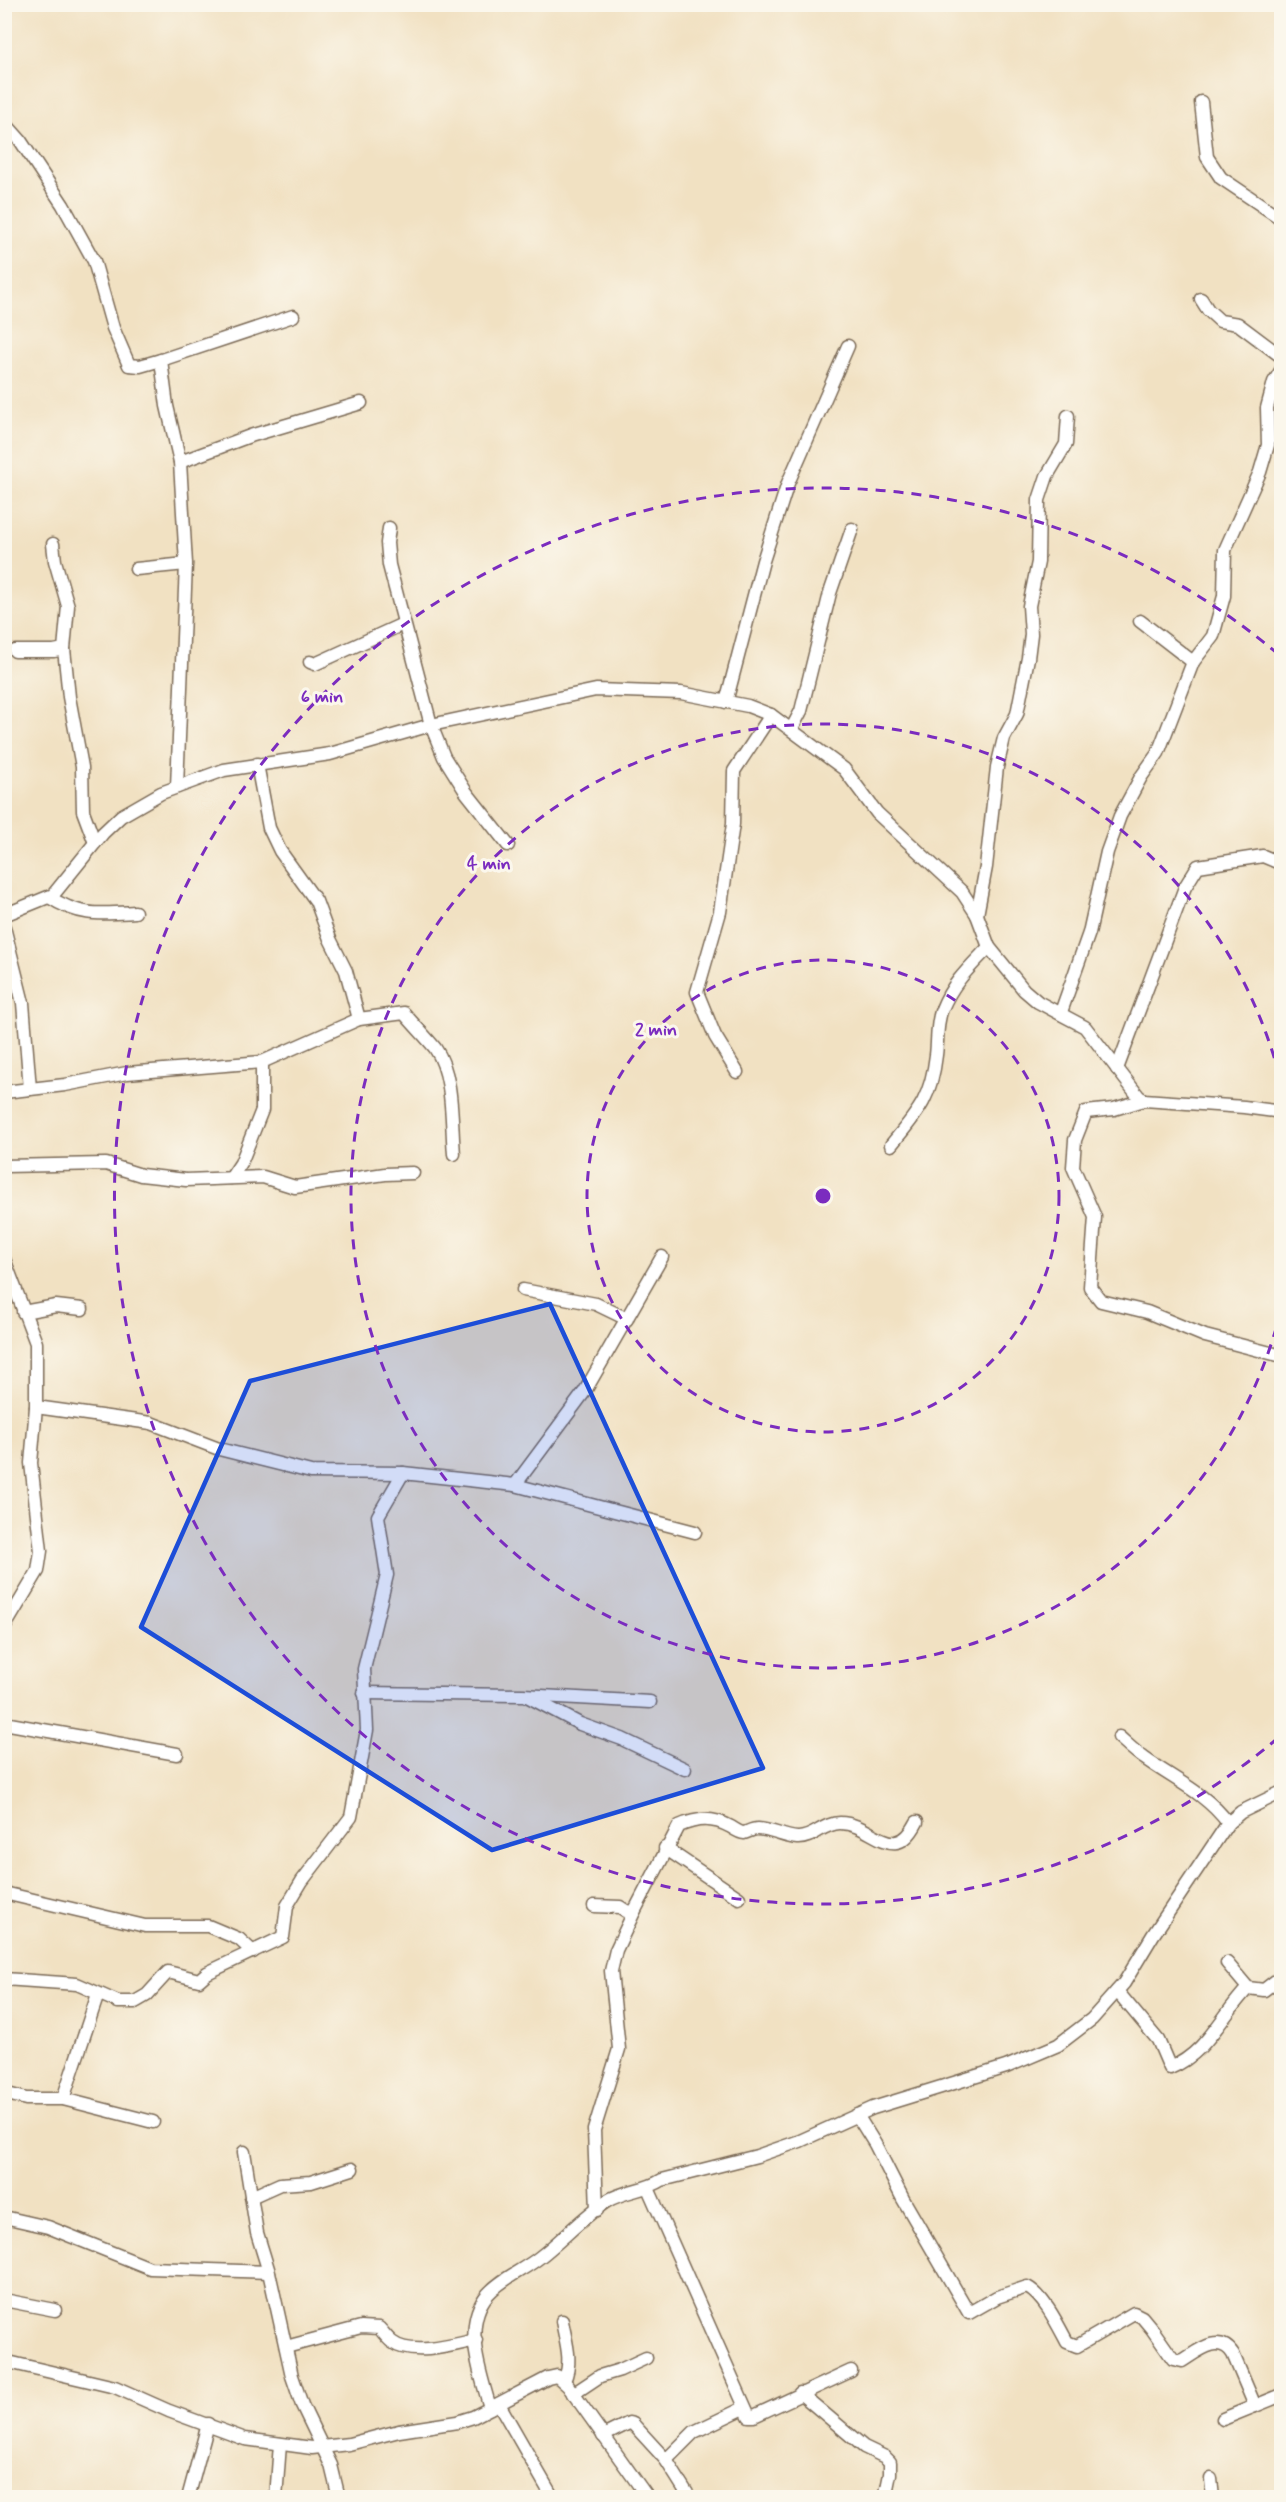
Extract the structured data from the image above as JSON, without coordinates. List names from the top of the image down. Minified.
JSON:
{"rings":["6 min","4 min","2 min"]}
